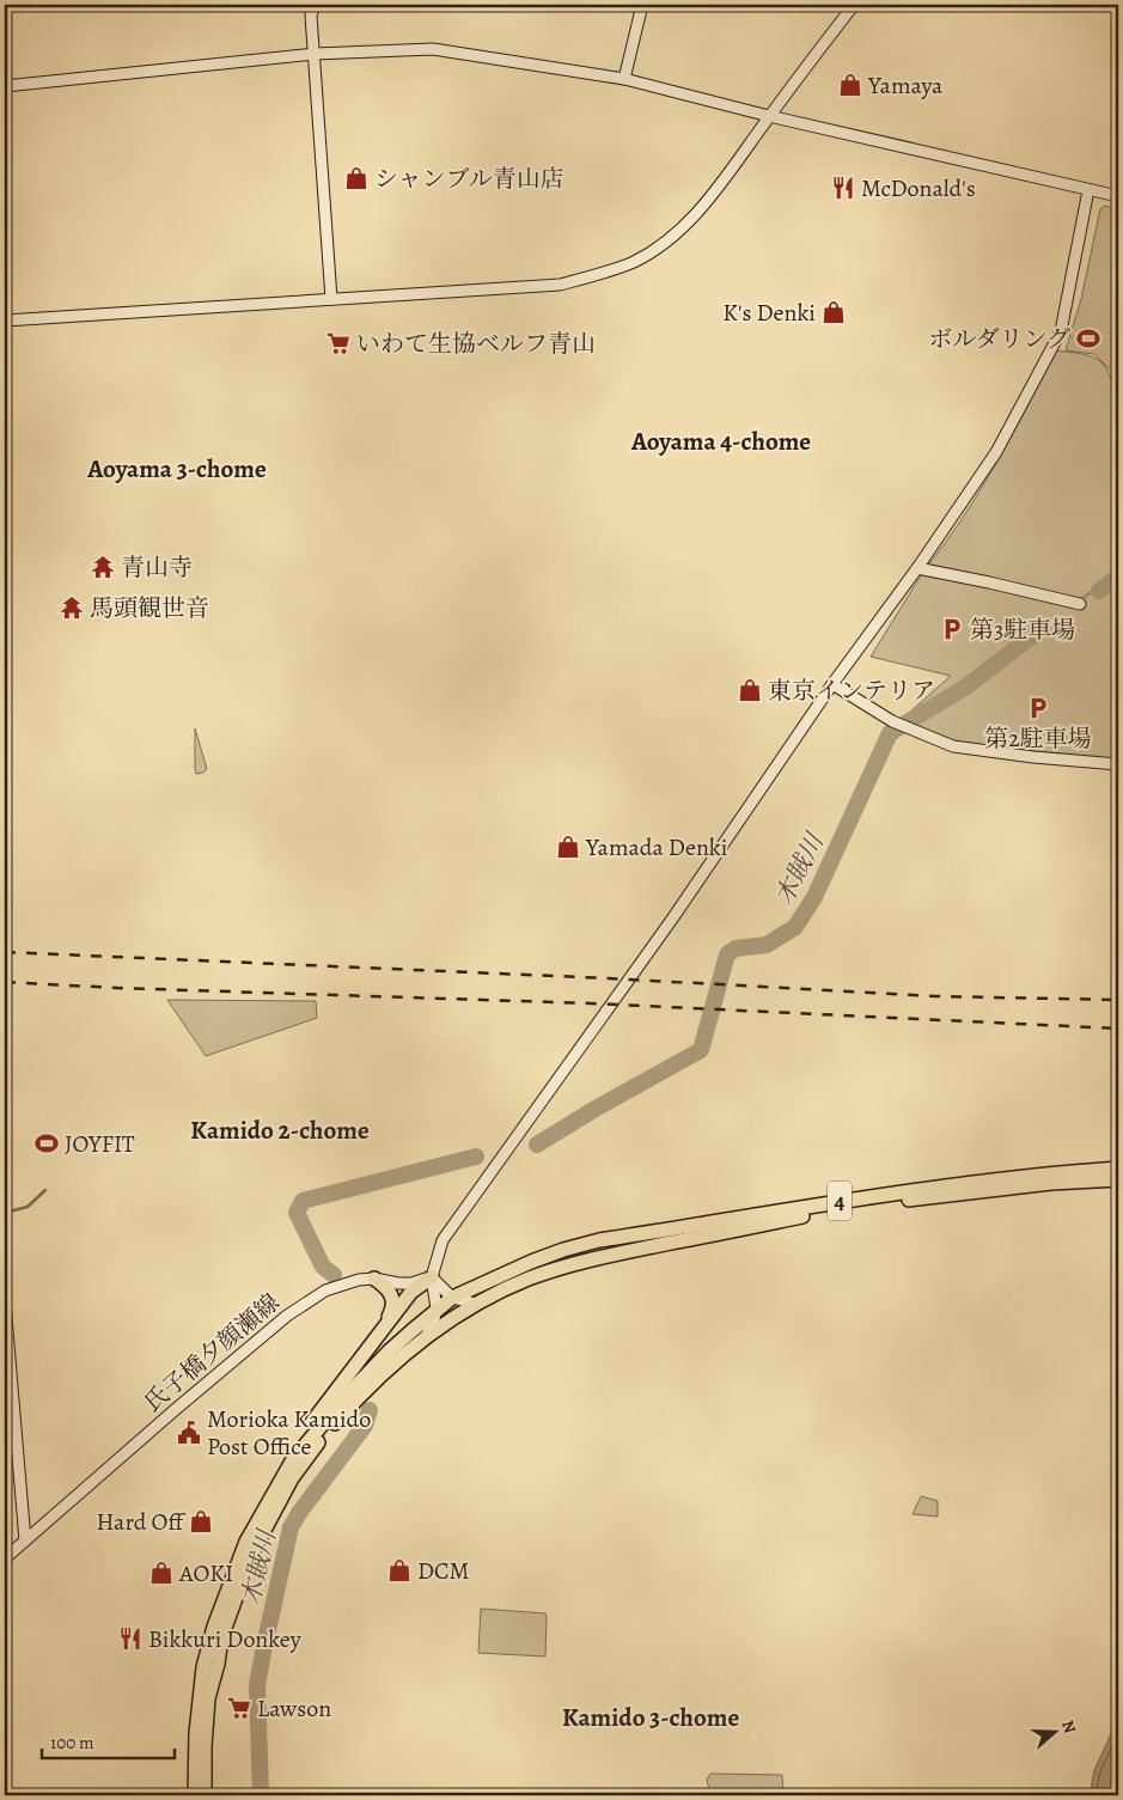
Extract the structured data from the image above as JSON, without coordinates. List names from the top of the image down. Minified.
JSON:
{"streets":{"highway":["4"],"street":["氏子橋夕顔瀬線"]},"districts":["Aoyama 4-chome","Aoyama 3-chome","Kamido 2-chome","Kamido 3-chome"],"water":["木賊川"],"places":{"shop":["Yamaya","シャンブル青山店","K's Denki","東京インテリア","Yamada Denki","Hard Off","DCM","AOKI"],"restaurant":["McDonald's","Bikkuri Donkey"],"sports":["ボルダリング","JOYFIT"],"supermarket":["いわて生協ベルフ青山","Lawson"],"temple":["青山寺","馬頭観世音"],"parking":["第3駐車場","第2駐車場"],"public building":["Morioka Kamido Post Office"]},"scale_bar":"100 m","north":"right"}
